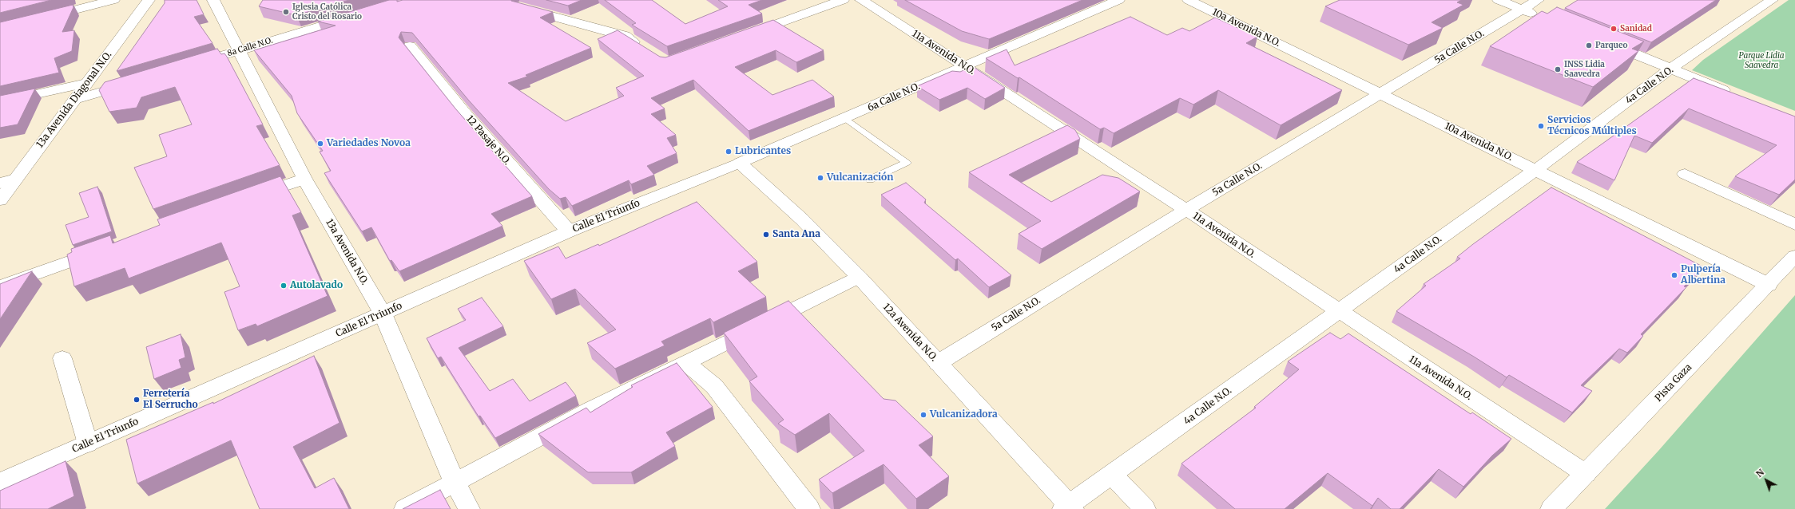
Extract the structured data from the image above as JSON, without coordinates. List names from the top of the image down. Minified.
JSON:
{"streets":{"street":["10a Avenida N.O.","8a Calle N.O.","5a Calle N.O.","11a Avenida N.O.","4a Calle N.O.","6a Calle N.O.","13a Avenida Diagonal N.O.","12 Pasaje N.O.","Calle El Triunfo","13a Avenida N.O.","12a Avenida N.O.","Pista Gaza"]},"crossings":[["10a Avenida N.O.","5a Calle N.O."],["10a Avenida N.O.","4a Calle N.O."],["10a Avenida N.O.","Pista Gaza"],["8a Calle N.O.","13a Avenida N.O."],["5a Calle N.O.","11a Avenida N.O."],["5a Calle N.O.","12a Avenida N.O."],["11a Avenida N.O.","4a Calle N.O."],["11a Avenida N.O.","6a Calle N.O."],["11a Avenida N.O.","Pista Gaza"],["4a Calle N.O.","12a Avenida N.O."],["6a Calle N.O.","Calle El Triunfo"],["6a Calle N.O.","12a Avenida N.O."],["12 Pasaje N.O.","Calle El Triunfo"],["Calle El Triunfo","13a Avenida N.O."],["Calle El Triunfo","12a Avenida N.O."]],"parks":["Parque Lidia Saavedra"],"places":["Iglesia Católica Cristo del Rosario","Sanidad","Parqueo","INSS Lidia Saavedra","Servicios Técnicos Múltiples","Variedades Novoa","Lubricantes","Vulcanización","Santa Ana","Pulpería Albertina","Autolavado","Ferretería El Serrucho","Vulcanizadora"],"north":"top left"}
